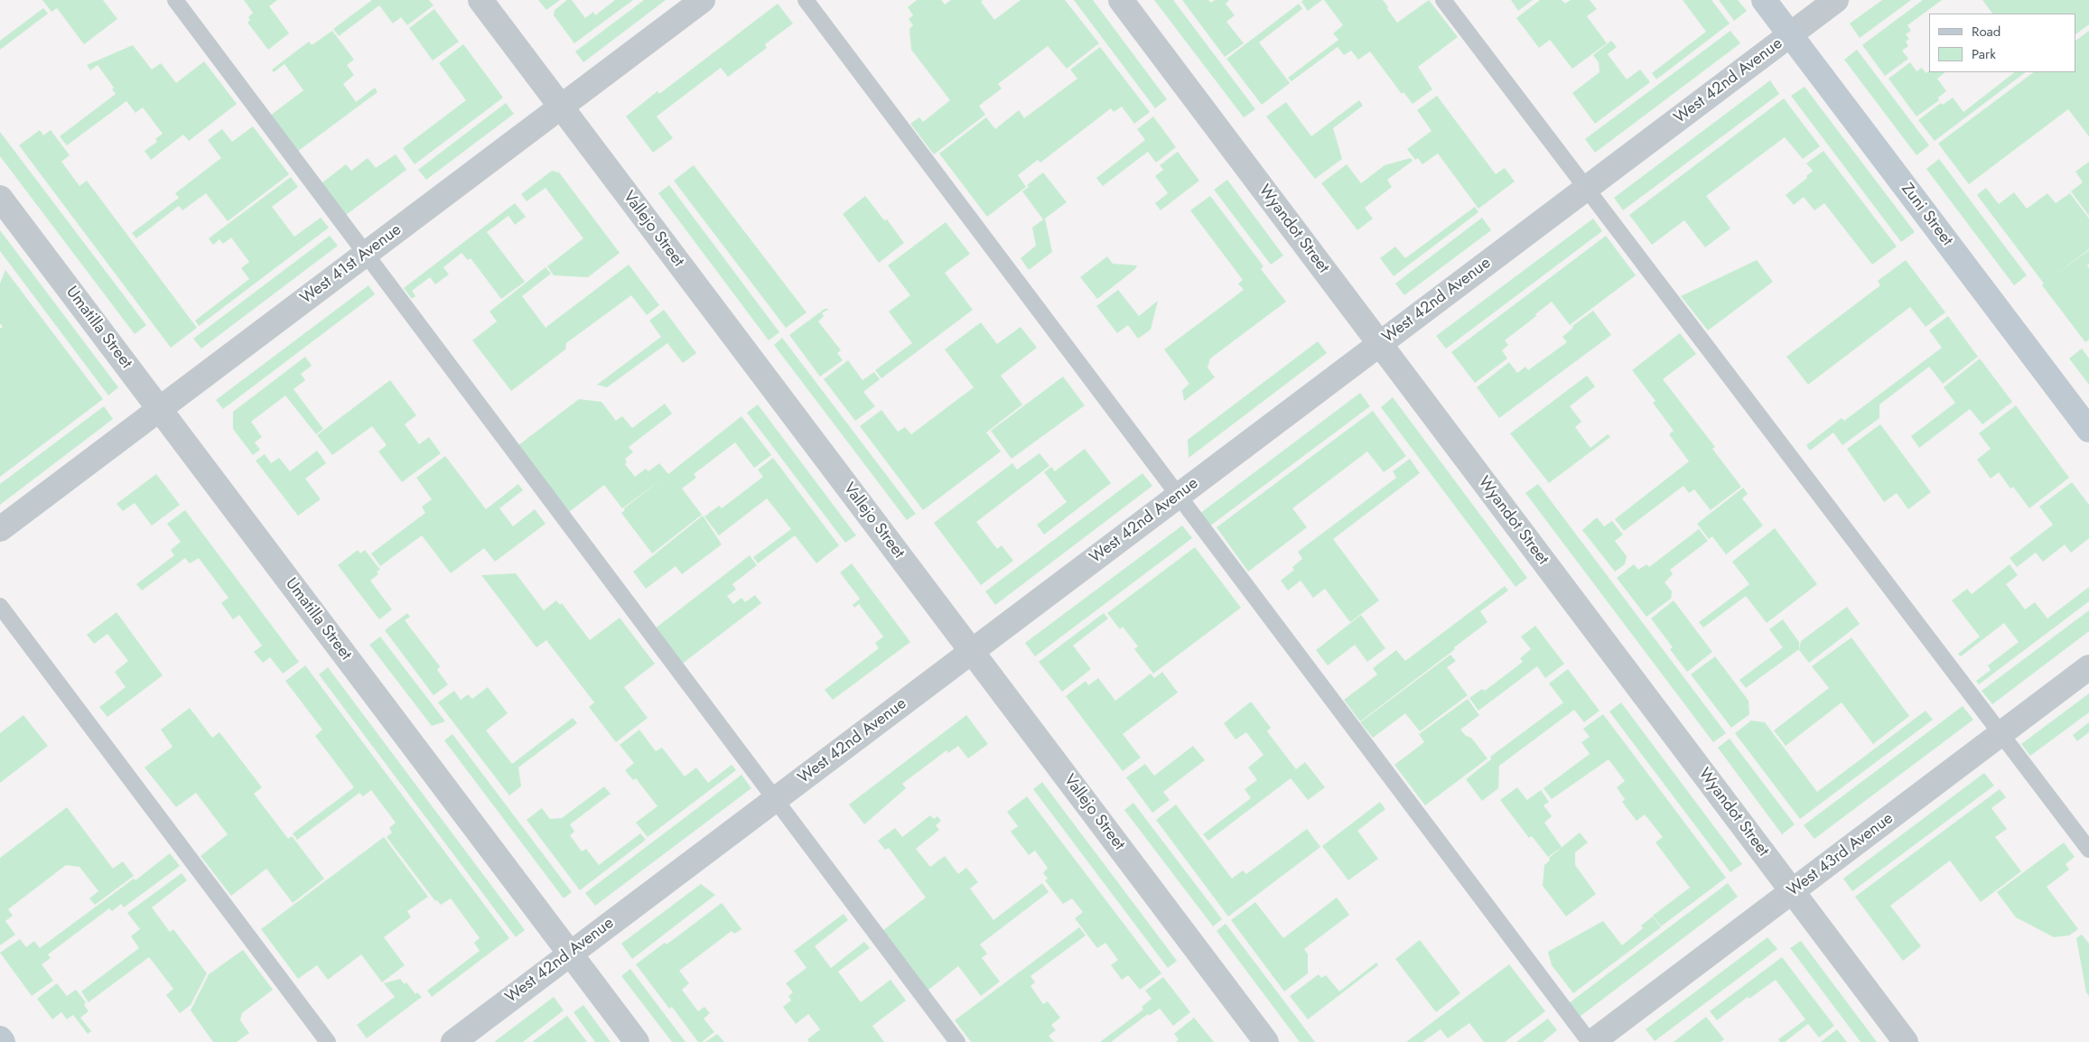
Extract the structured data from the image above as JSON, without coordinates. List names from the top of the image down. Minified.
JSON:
{"streets":{"street":["West 42nd Avenue","Zuni Street","Vallejo Street","Wyandot Street","West 41st Avenue","Umatilla Street","West 43rd Avenue"]},"crossings":[["West 42nd Avenue","Zuni Street"],["West 42nd Avenue","Vallejo Street"],["West 42nd Avenue","Wyandot Street"],["West 42nd Avenue","Umatilla Street"],["Vallejo Street","West 41st Avenue"],["Wyandot Street","West 43rd Avenue"],["West 41st Avenue","Umatilla Street"]],"legend":["Road","Park"]}
